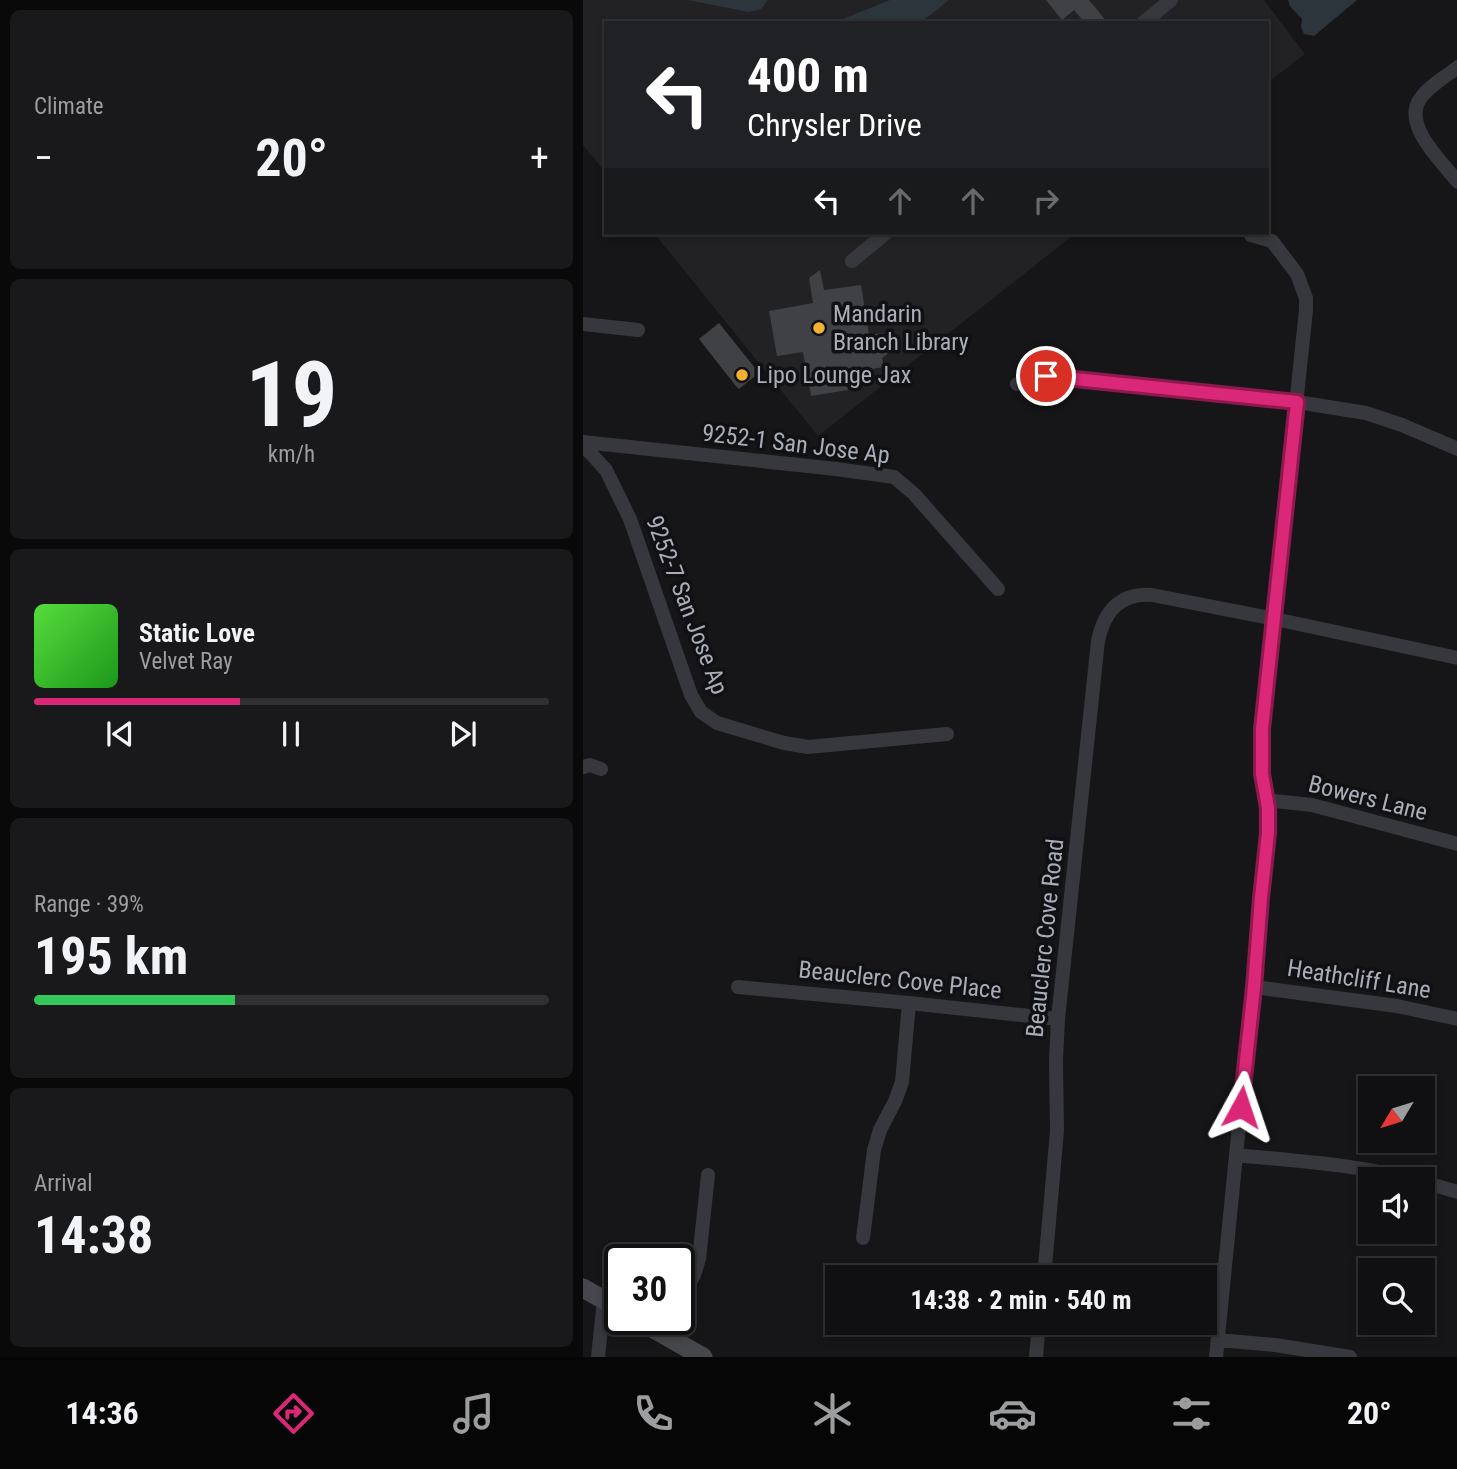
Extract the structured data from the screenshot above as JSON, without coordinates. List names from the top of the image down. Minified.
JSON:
{"streets":{"street":["9252-1 San Jose Ap","9252-7 San Jose Ap","Bowers Lane","Beauclerc Cove Road","Heathcliff Lane","Beauclerc Cove Place"]},"crossings":[["9252-1 San Jose Ap","9252-7 San Jose Ap"],["Beauclerc Cove Road","Beauclerc Cove Place"]],"places":["Mandarin Branch Library","Lipo Lounge Jax"],"north":"bottom left","page":{"tile":["Climate",["19","km/h"],["Range · 39%","195 km"],["Arrival","14:38"]],"turn":["400 m","Chrysler Drive"],"heat":["−","20°","+"],"song":["Static Love","Velvet Ray"],"limit":"30","trip":"14:38 · 2 min · 540 m","tabs":["14:36","20°"]}}
